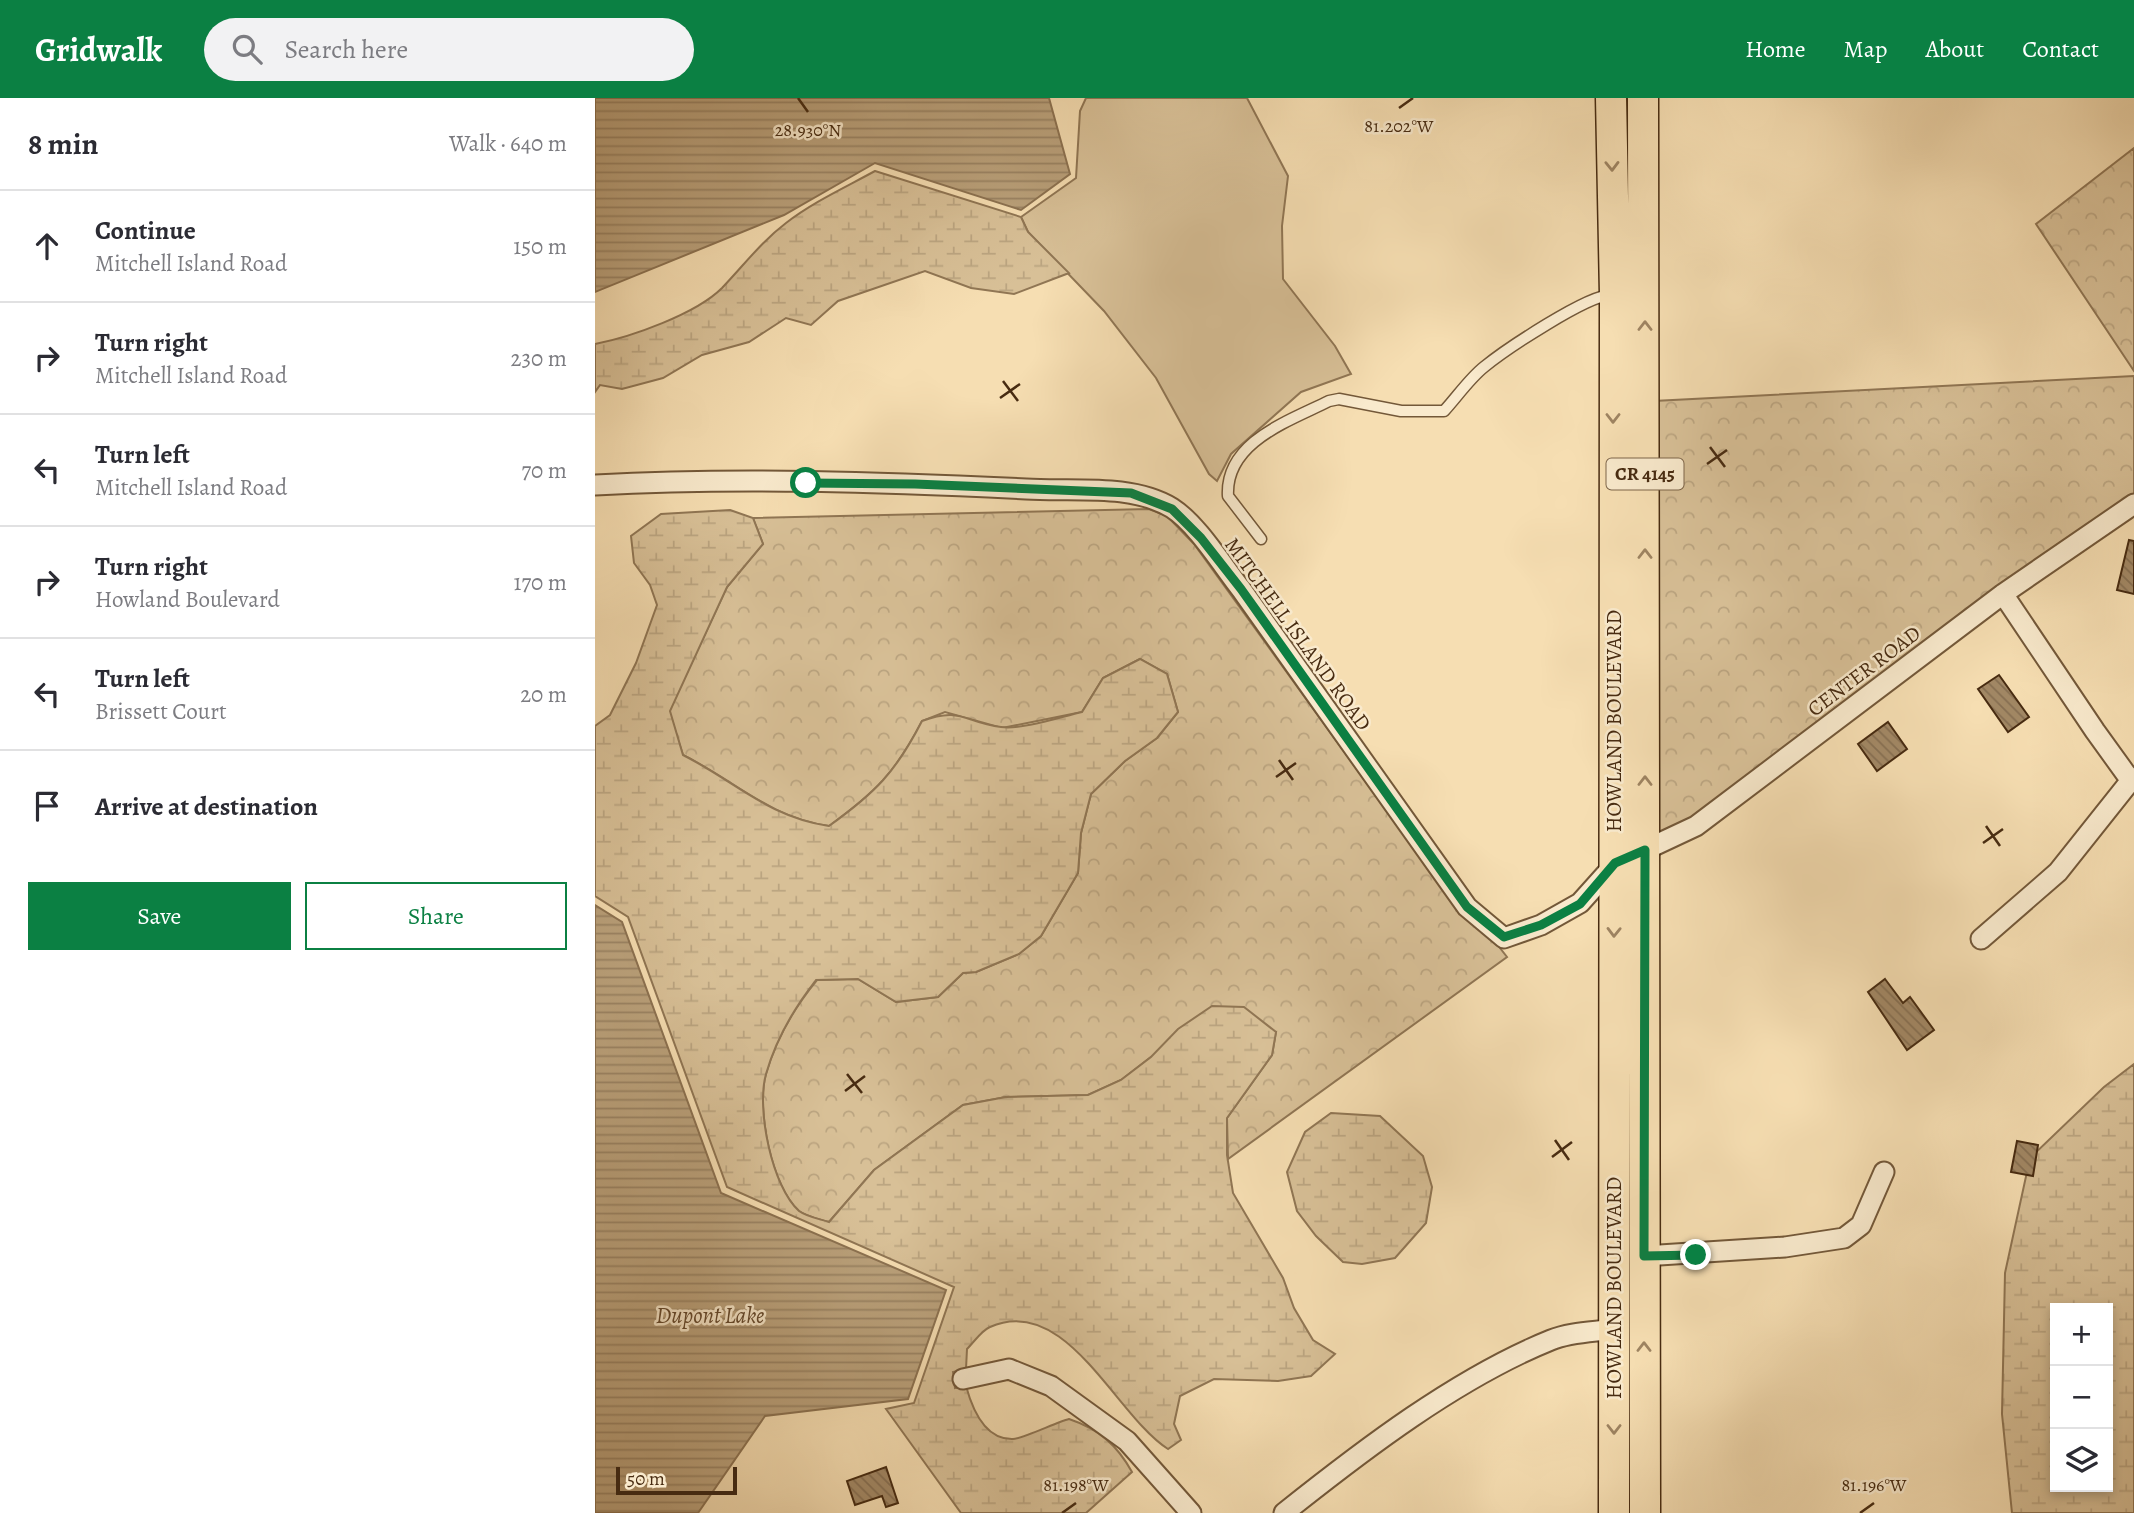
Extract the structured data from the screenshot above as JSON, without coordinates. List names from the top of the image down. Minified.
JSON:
{"streets":{"main road":["CR 4145","HOWLAND BOULEVARD"],"street":["MITCHELL ISLAND ROAD","CENTER ROAD"]},"crossings":[["MITCHELL ISLAND ROAD","CENTER ROAD"],["MITCHELL ISLAND ROAD","HOWLAND BOULEVARD"],["CENTER ROAD","HOWLAND BOULEVARD"]],"water":["Dupont Lake"],"scale_bar":"50 m","page":{"header":"Gridwalk","search":"Search here","nav":["Home","Map","About","Contact"],"heading":["8 min","Walk · 640 m"],"list":[["Continue","Mitchell Island Road","150 m"],["Turn right","Mitchell Island Road","230 m"],["Turn left","Mitchell Island Road","70 m"],["Turn right","Howland Boulevard","170 m"],["Turn left","Brissett Court","20 m"],"Arrive at destination"],"buttons":["Save","Share"],"map_buttons":["+","−"],"scale":"50 m"},"coordinates":["81.202°W","28.930°N","81.198°W","81.196°W"]}
